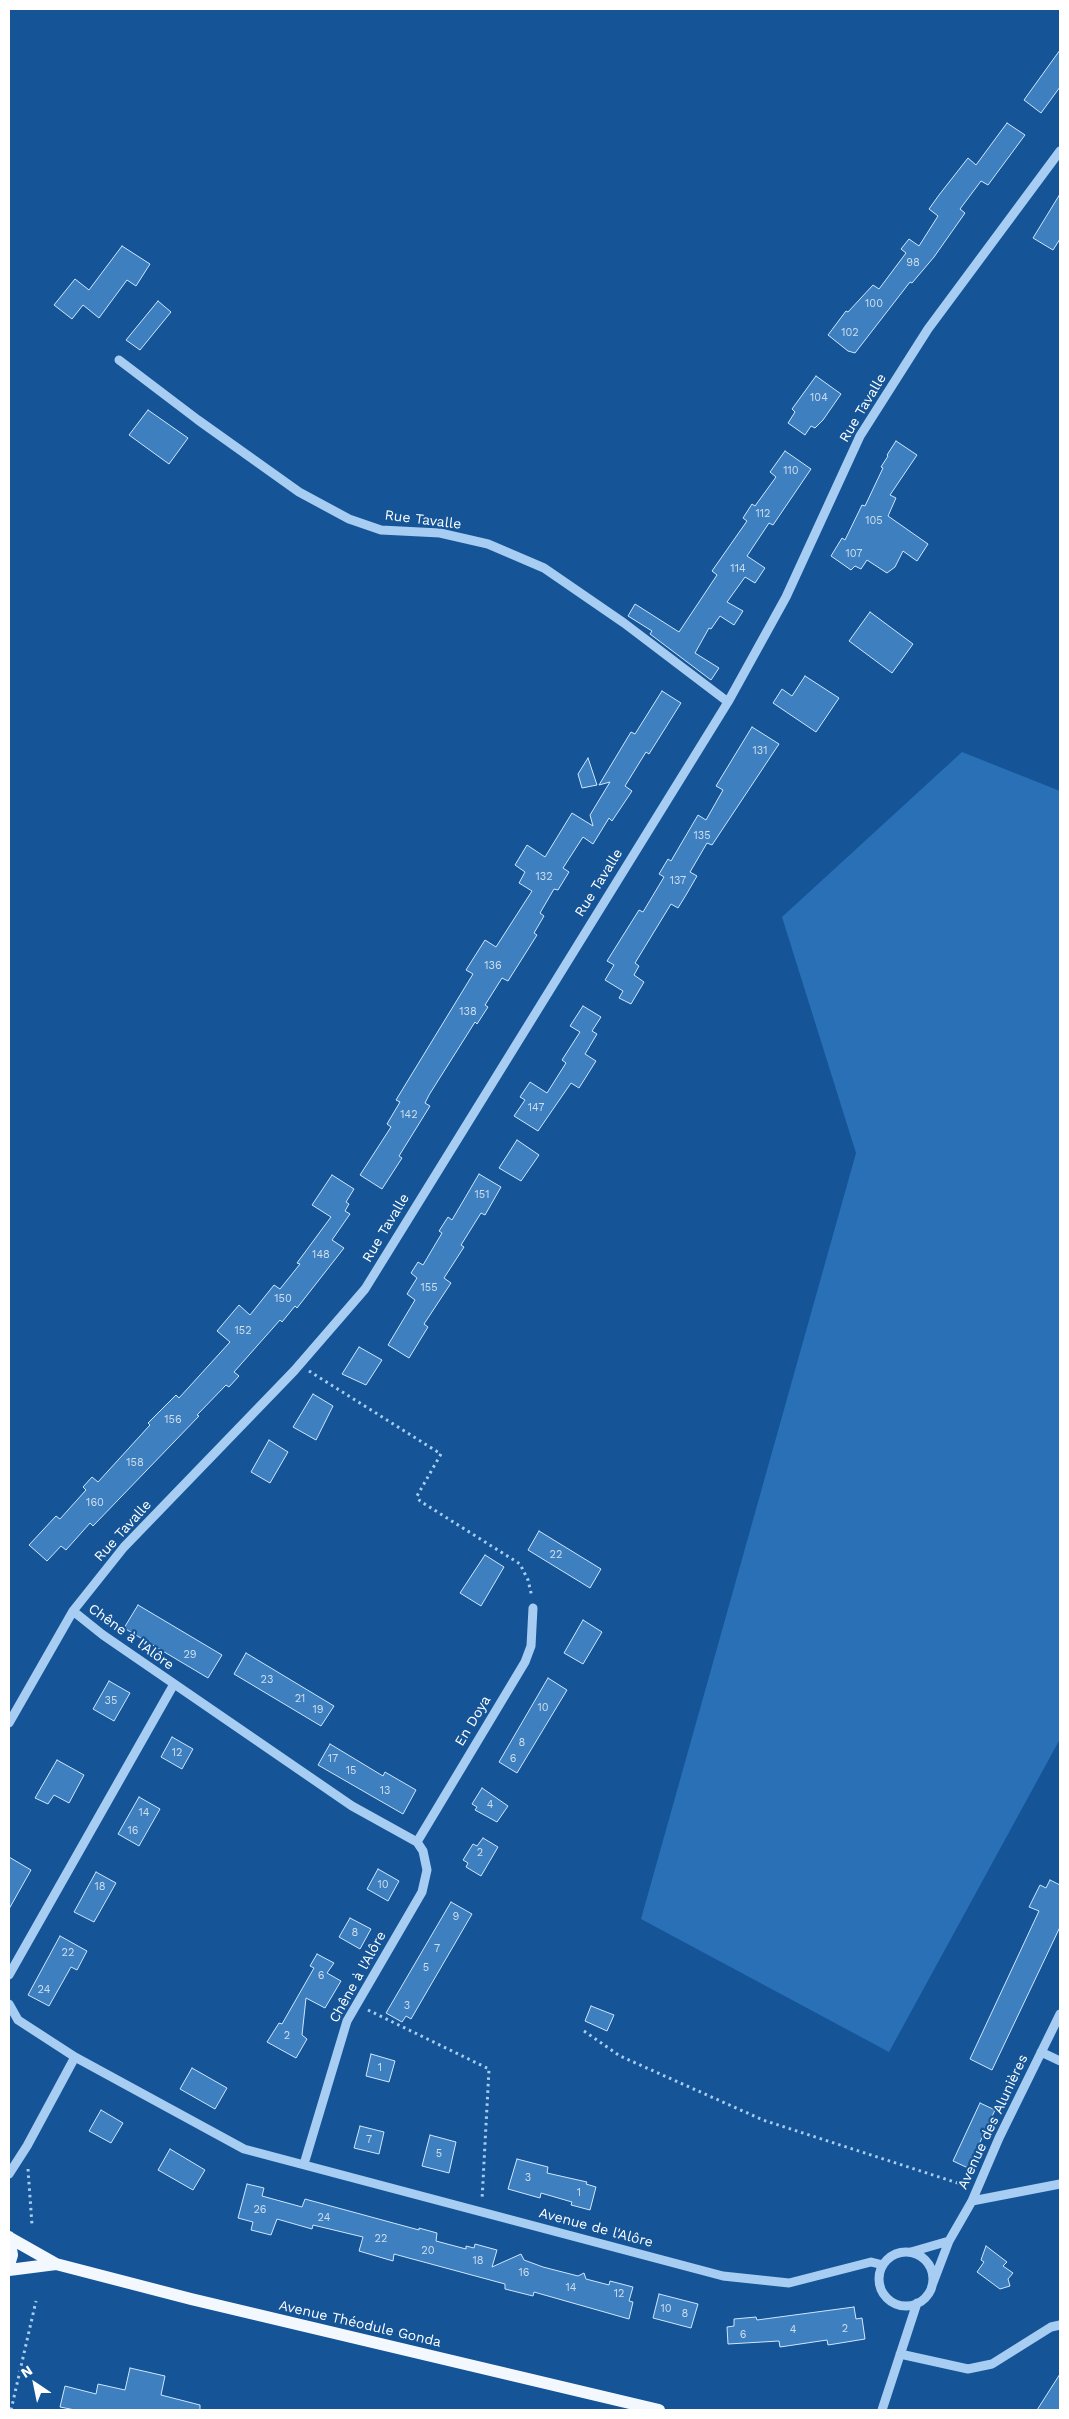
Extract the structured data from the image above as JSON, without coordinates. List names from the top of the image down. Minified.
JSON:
{"streets":{"main road":["Avenue Théodule Gonda"],"street":["Rue Tavalle","Chêne à l'Alôre","En Doya","Avenue des Alunières","Avenue de l'Alôre"]},"crossings":[["Rue Tavalle","Chêne à l'Alôre"],["Chêne à l'Alôre","En Doya"],["Chêne à l'Alôre","Avenue de l'Alôre"],["Avenue des Alunières","Avenue de l'Alôre"]],"house_numbers":["98","100","102","104","110","112","105","107","114","131","135","132","137","136","138","147","142","151","148","155","150","152","156","158","160","22","29","23","21","35","10","19","8","12","17","6","15","13","4","14","16","2","10","18","9","8","7","22","5","6","24","3","2","1","7","5","3","1","26","24","22","20","18","16","14","12","10","8","2","4","6"],"north":"top left"}
